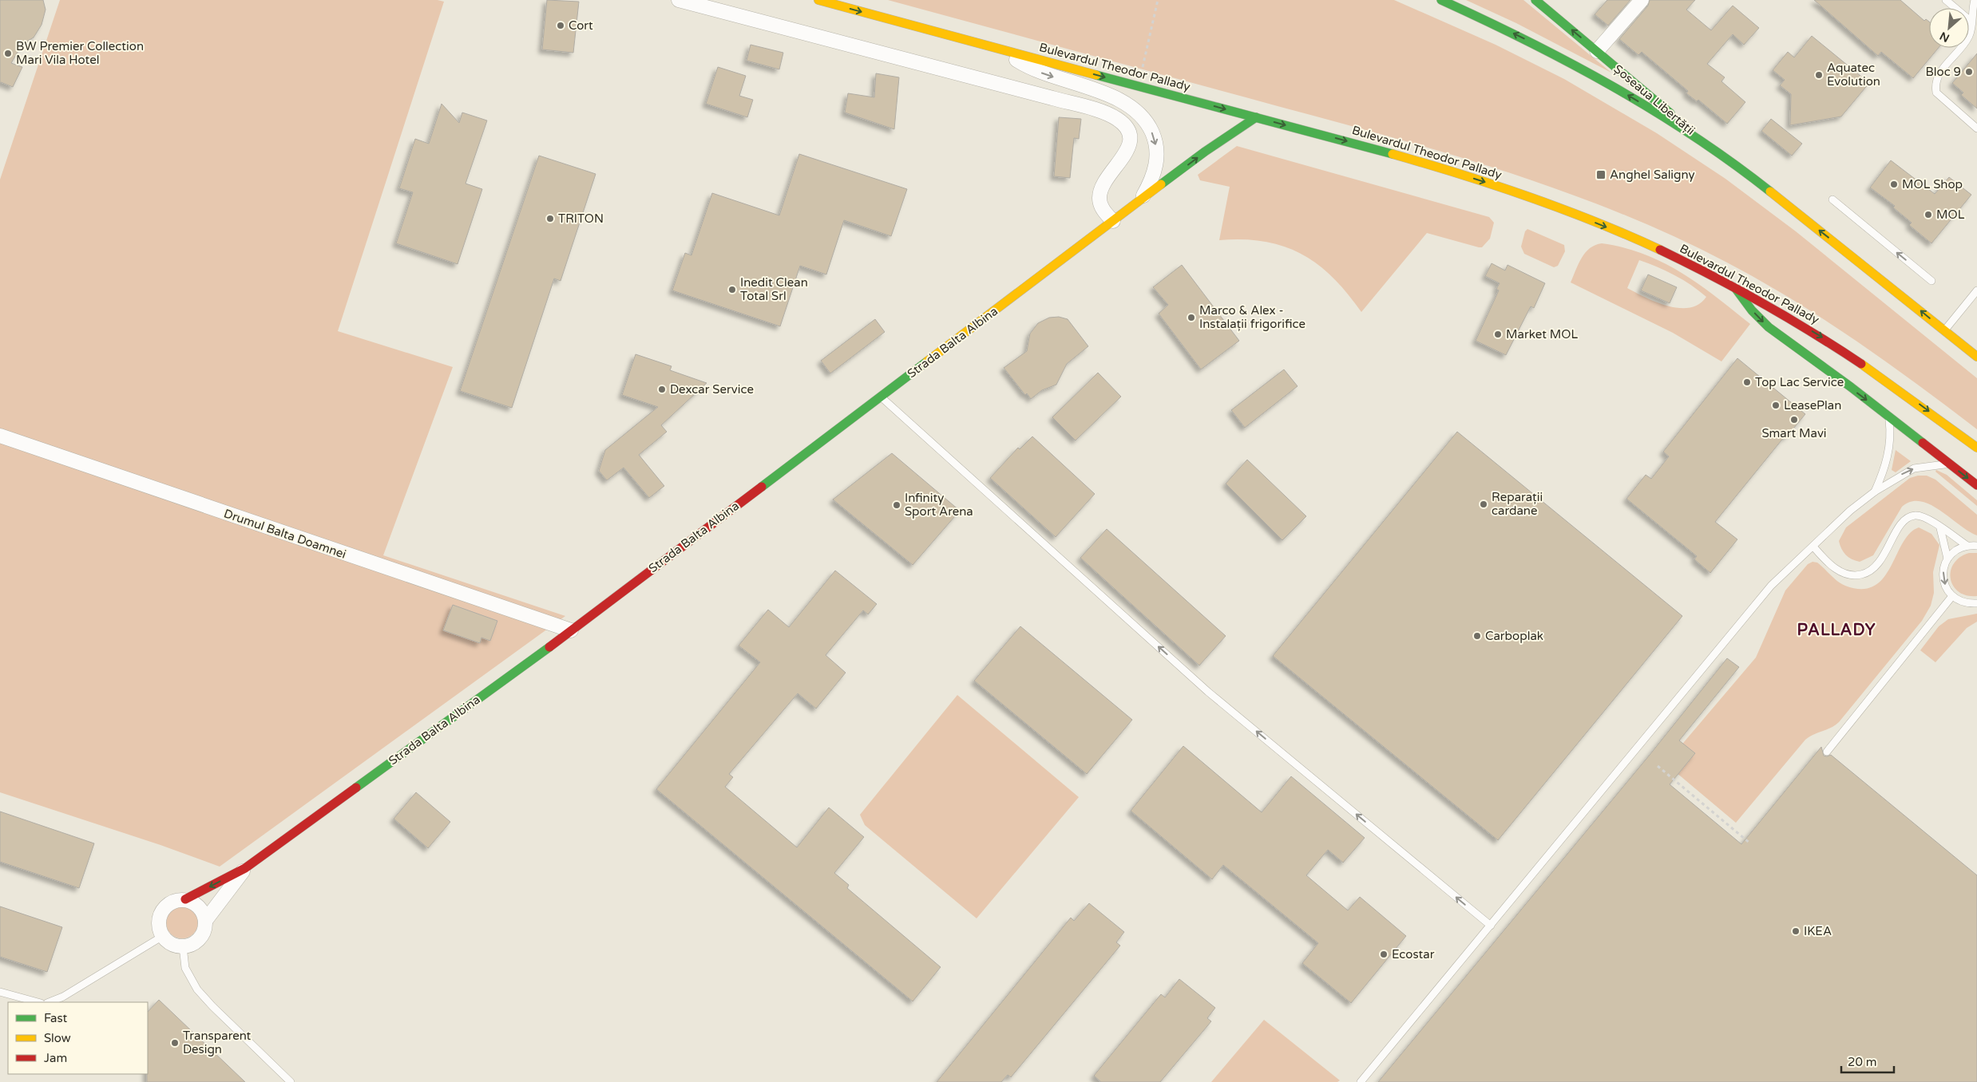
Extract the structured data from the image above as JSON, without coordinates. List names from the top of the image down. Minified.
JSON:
{"streets":{"main road":["Bulevardul Theodor Pallady","Șoseaua Libertății","Strada Balta Albina"],"street":["Drumul Balta Doamnei"]},"crossings":[["Bulevardul Theodor Pallady","Strada Balta Albina"],["Strada Balta Albina","Drumul Balta Doamnei"]],"districts":["PALLADY"],"places":{"other":["Cort","BW Premier Collection Mari Vila Hotel","Bloc 9","Aquatec Evolution","MOL Shop","MOL","TRITON","Inedit Clean Total Srl","Marco & Alex - Instalații frigorifice","Market MOL","Top Lac Service","Dexcar Service","LeasePlan","Smart Mavi","Reparații cardane","Infinity Sport Arena","Carboplak","IKEA","Ecostar","Transparent Design"],"transit":["Anghel Saligny"]},"legend":["Fast","Slow","Jam"],"scale_bar":"20 m","north":"bottom left"}
